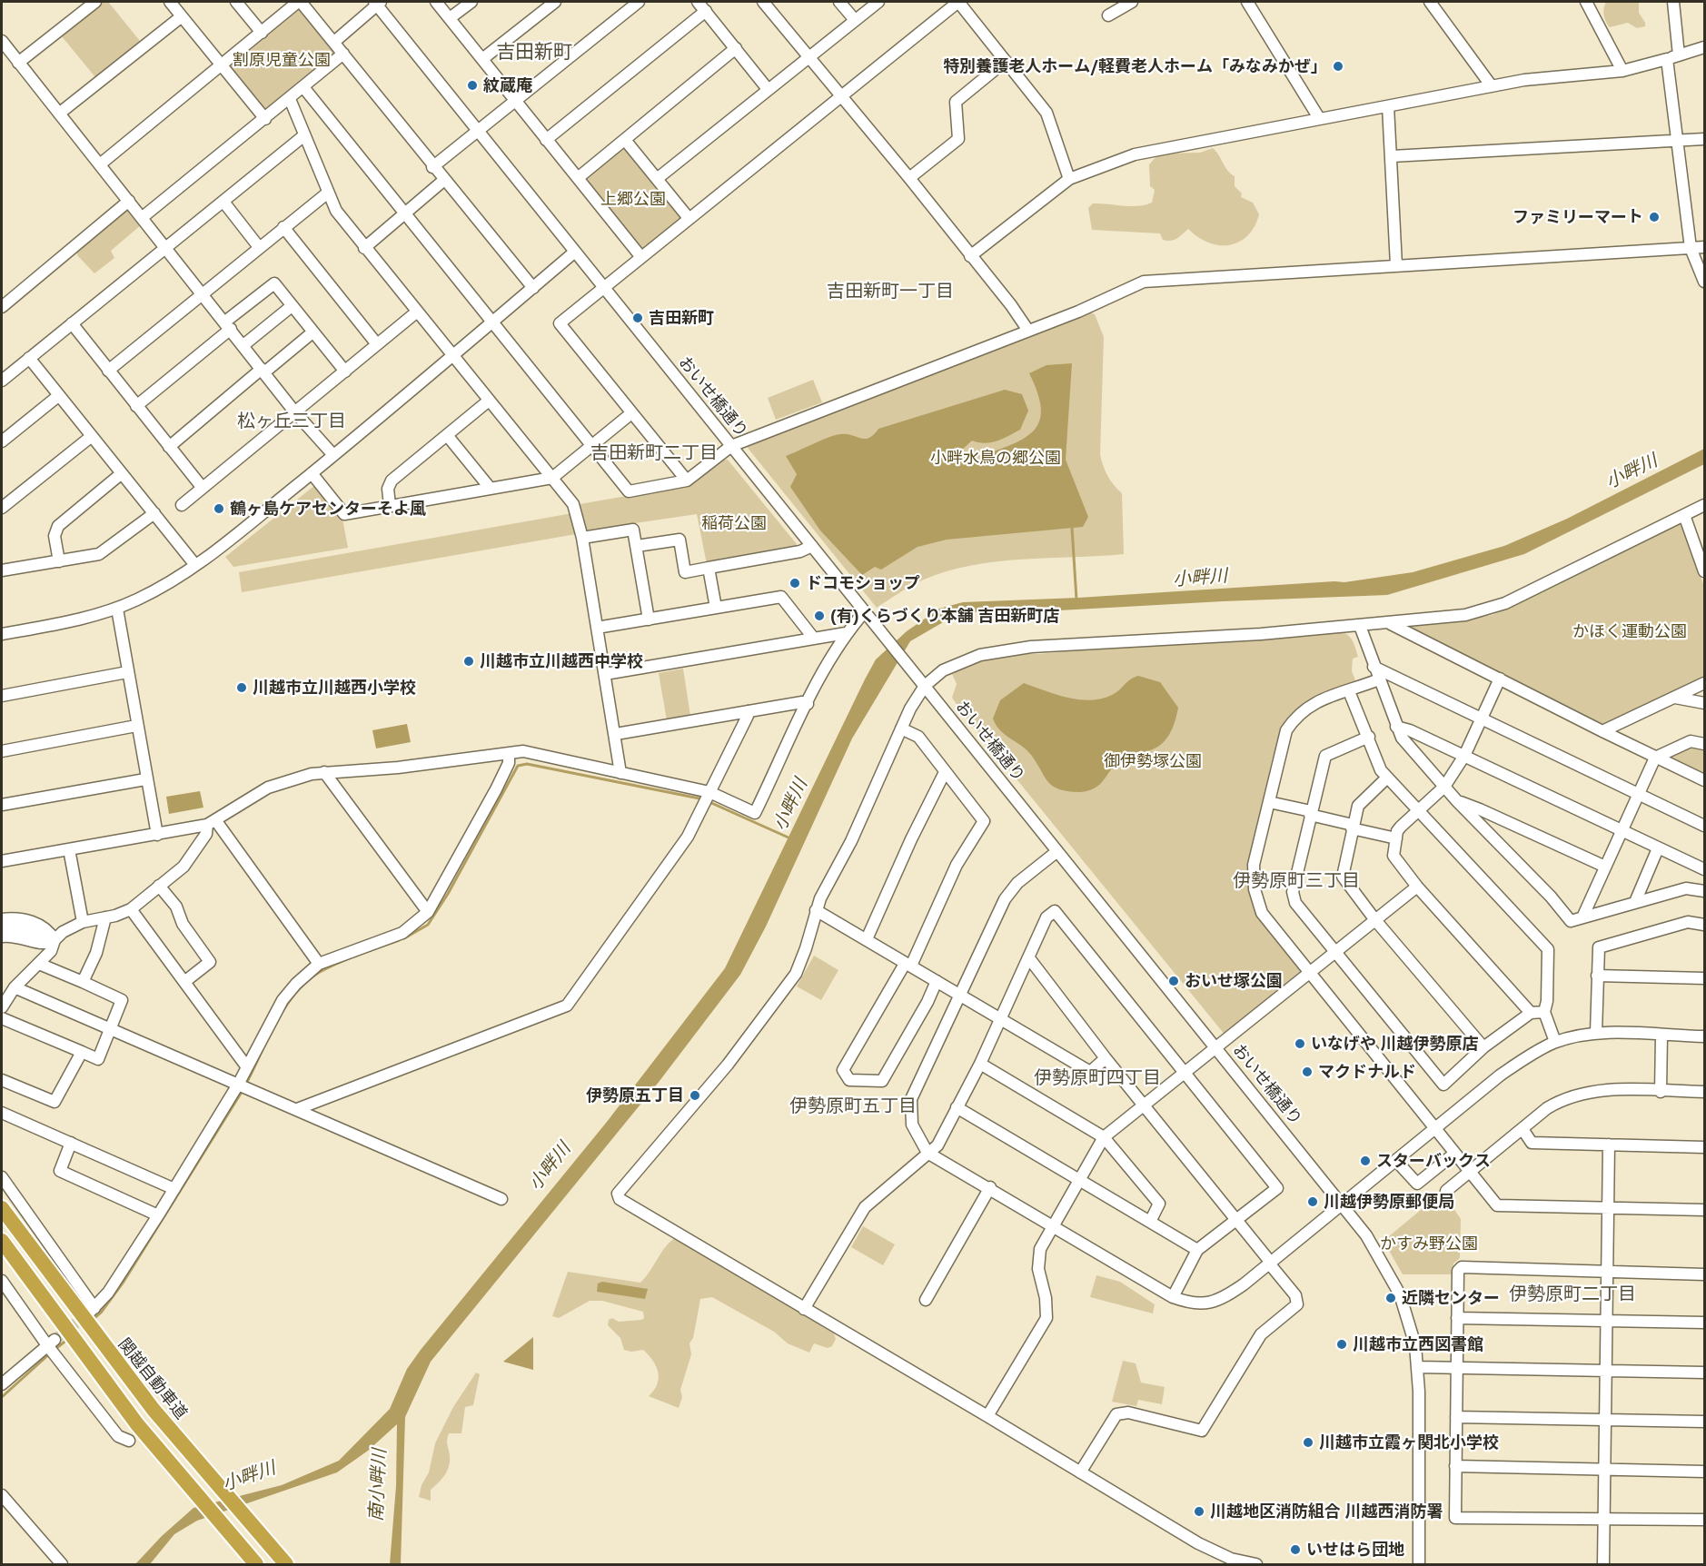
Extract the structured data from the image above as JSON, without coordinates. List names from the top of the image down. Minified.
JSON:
{"streets":{"highway":["関越自動車道"],"street":["おいせ橋通り"]},"districts":["吉田新町","吉田新町一丁目","松ヶ丘三丁目","吉田新町二丁目","伊勢原町三丁目","伊勢原町四丁目","伊勢原町五丁目","伊勢原町二丁目"],"water":["小畔川","南小畔川"],"parks":["割原児童公園","上郷公園","小畔水鳥の郷公園","稲荷公園","かほく運動公園","御伊勢塚公園","かすみ野公園"],"places":["特別養護老人ホーム/軽費老人ホーム「みなみかぜ」","紋蔵庵","ファミリーマート","吉田新町","鶴ヶ島ケアセンターそよ風","ドコモショップ","(有)くらづくり本舗 吉田新町店","川越市立川越西中学校","川越市立川越西小学校","おいせ塚公園","いなげや 川越伊勢原店","マクドナルド","伊勢原五丁目","スターバックス","川越伊勢原郵便局","近隣センター","川越市立西図書館","川越市立霞ヶ関北小学校","川越地区消防組合 川越西消防署","いせはら団地"]}
